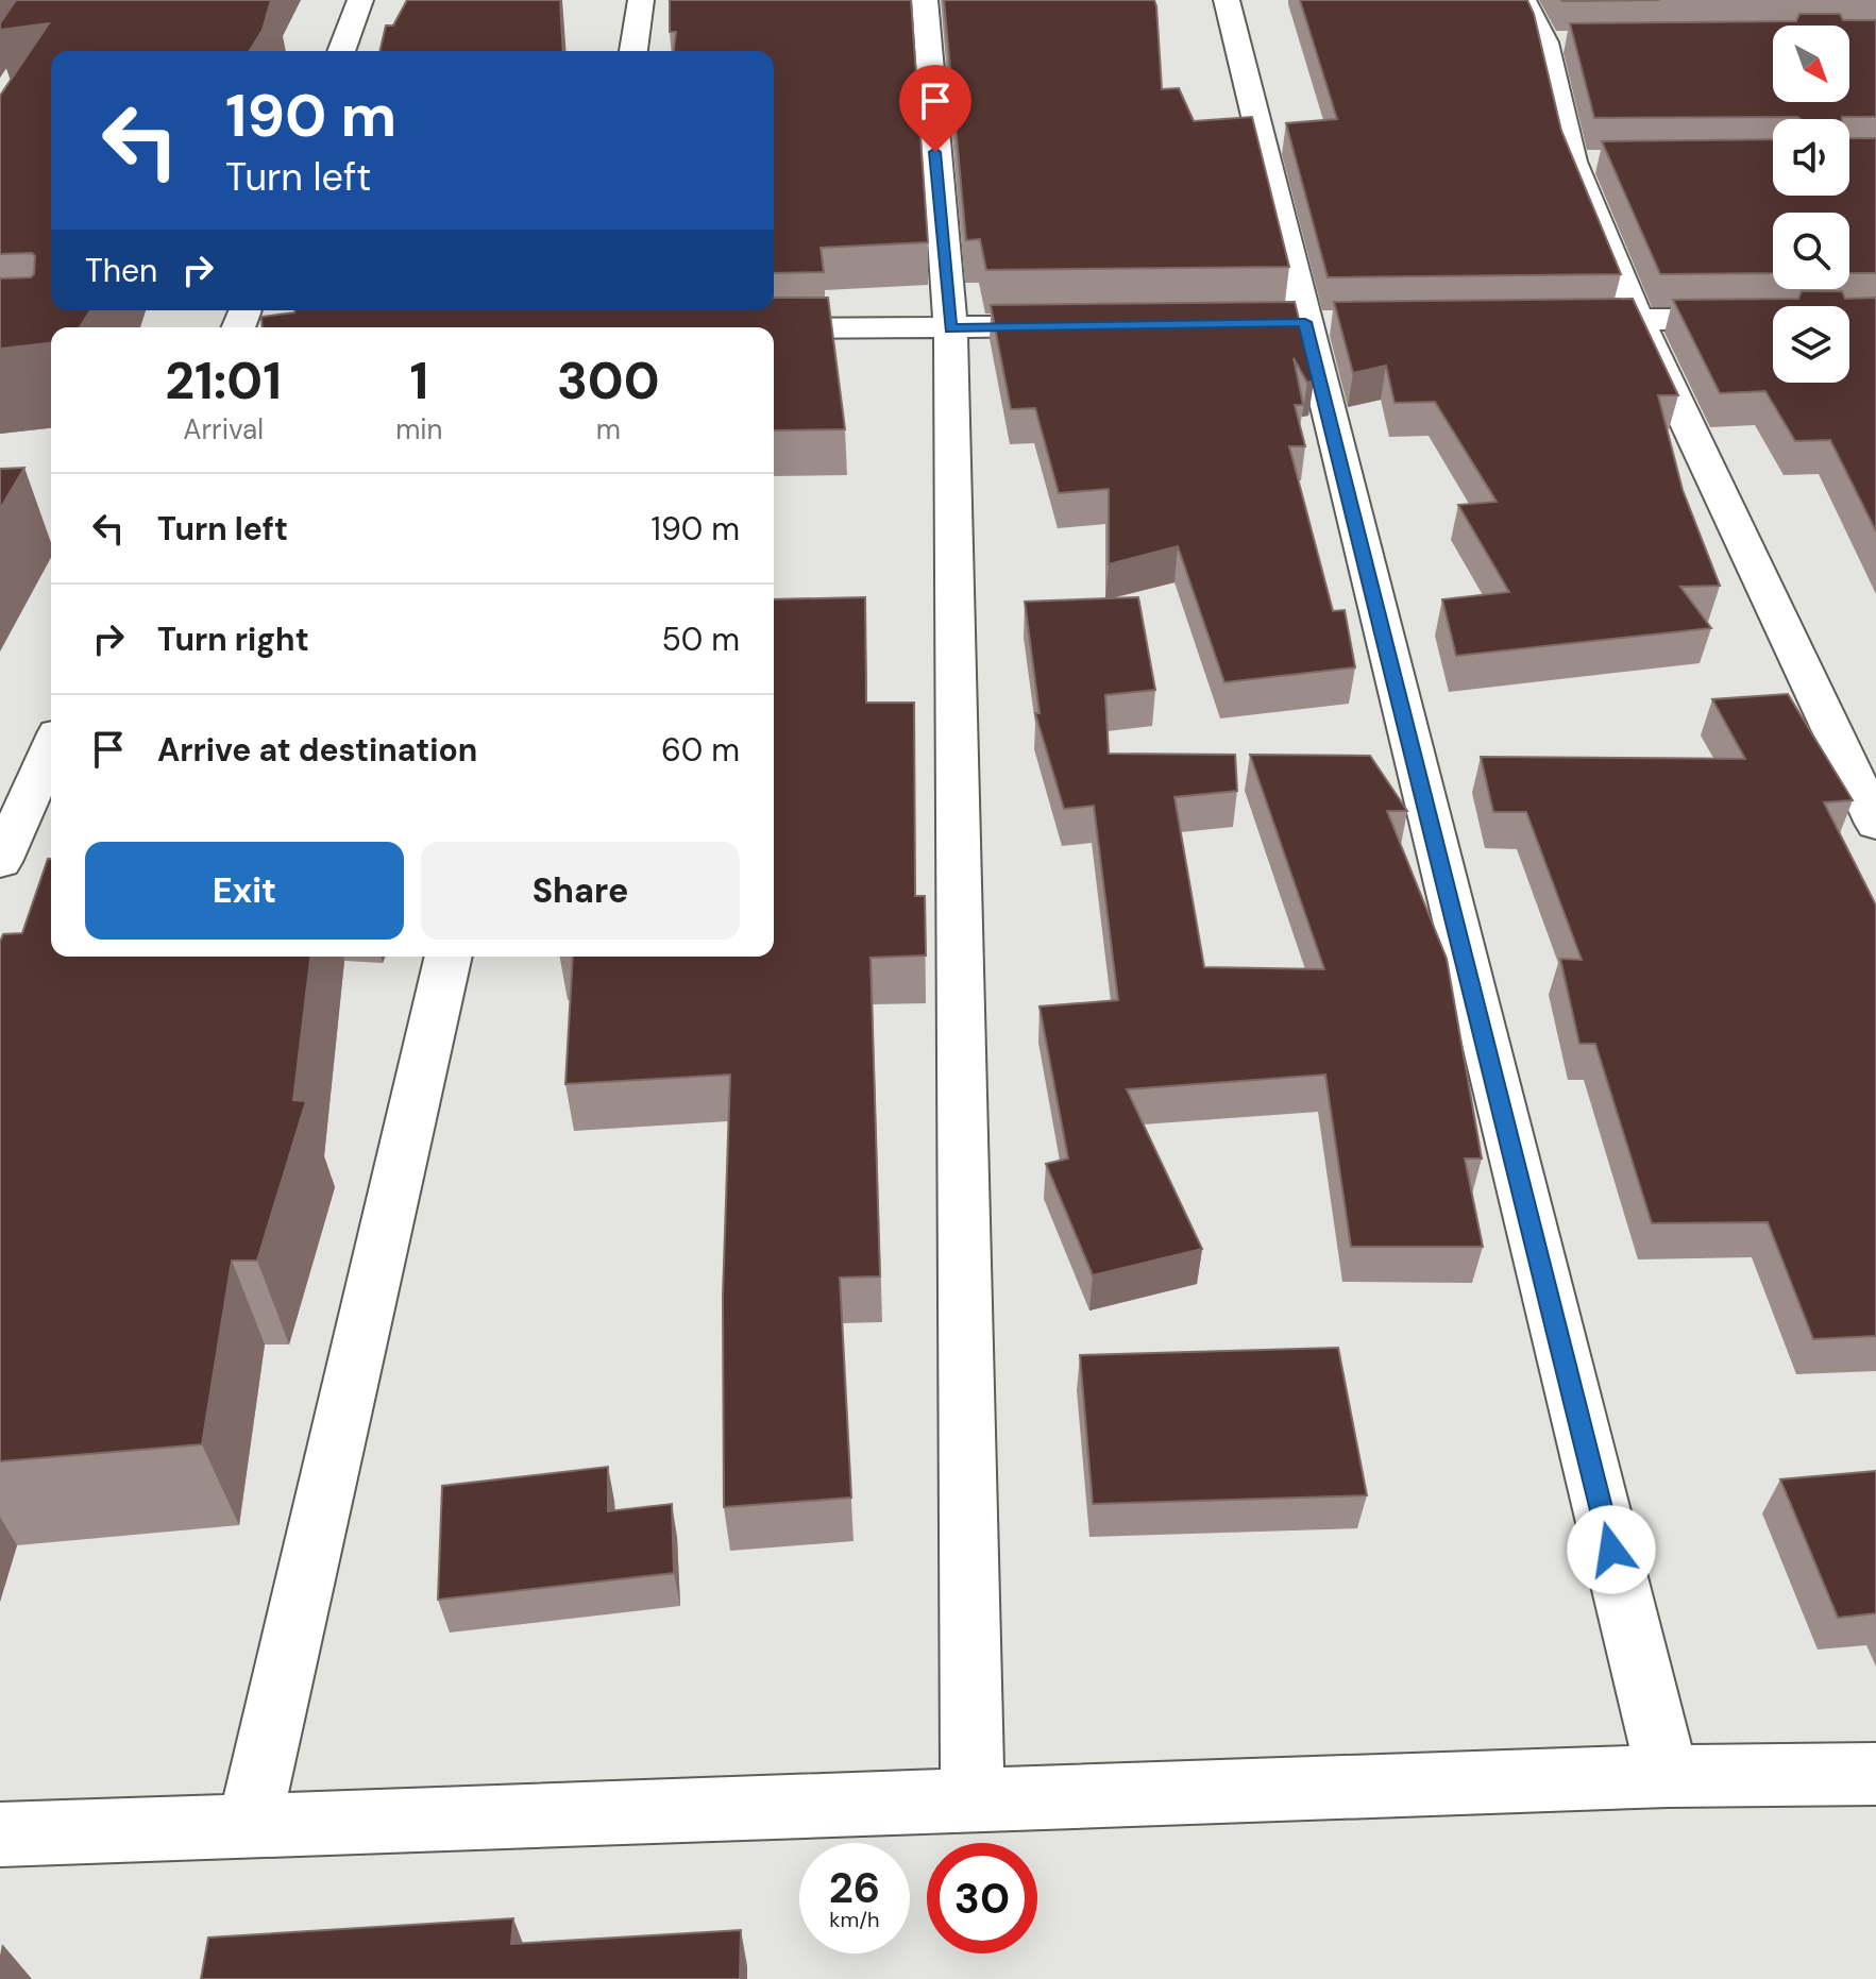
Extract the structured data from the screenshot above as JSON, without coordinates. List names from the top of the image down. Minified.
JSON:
{"north":"bottom right","page":{"turn":["190 m","Turn left"],"then":"Then","eta":["21:01","Arrival","1","min","300","m"],"list":[{"name":"Turn left","value":"190 m"},{"name":"Turn right","value":"50 m"},{"name":"Arrive at destination","value":"60 m"}],"buttons":["Exit","Share"],"speed":"26 km/h","limit":"30"}}
